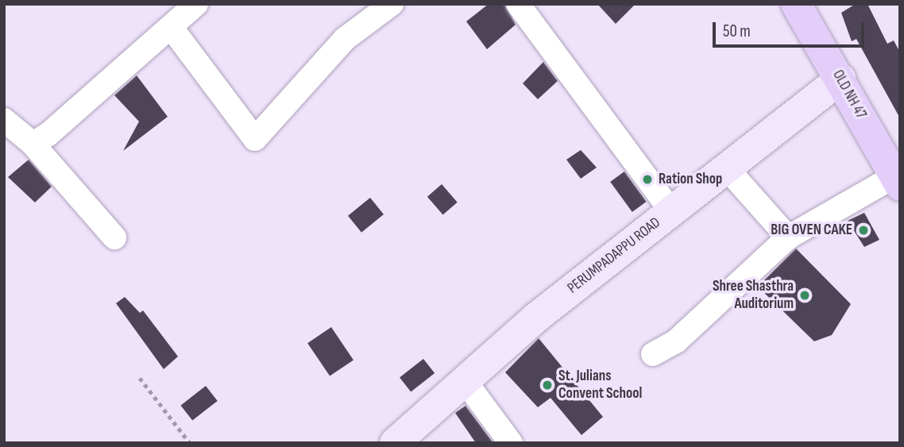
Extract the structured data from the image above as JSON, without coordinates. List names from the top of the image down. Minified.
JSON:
{"streets":{"main road":["OLD NH 47","PERUMPADAPPU ROAD"]},"crossings":[["OLD NH 47","PERUMPADAPPU ROAD"]],"places":["Ration Shop","BIG OVEN CAKE","Shree Shasthra Auditorium","St. Julians Convent School"],"scale_bar":"50 m"}
